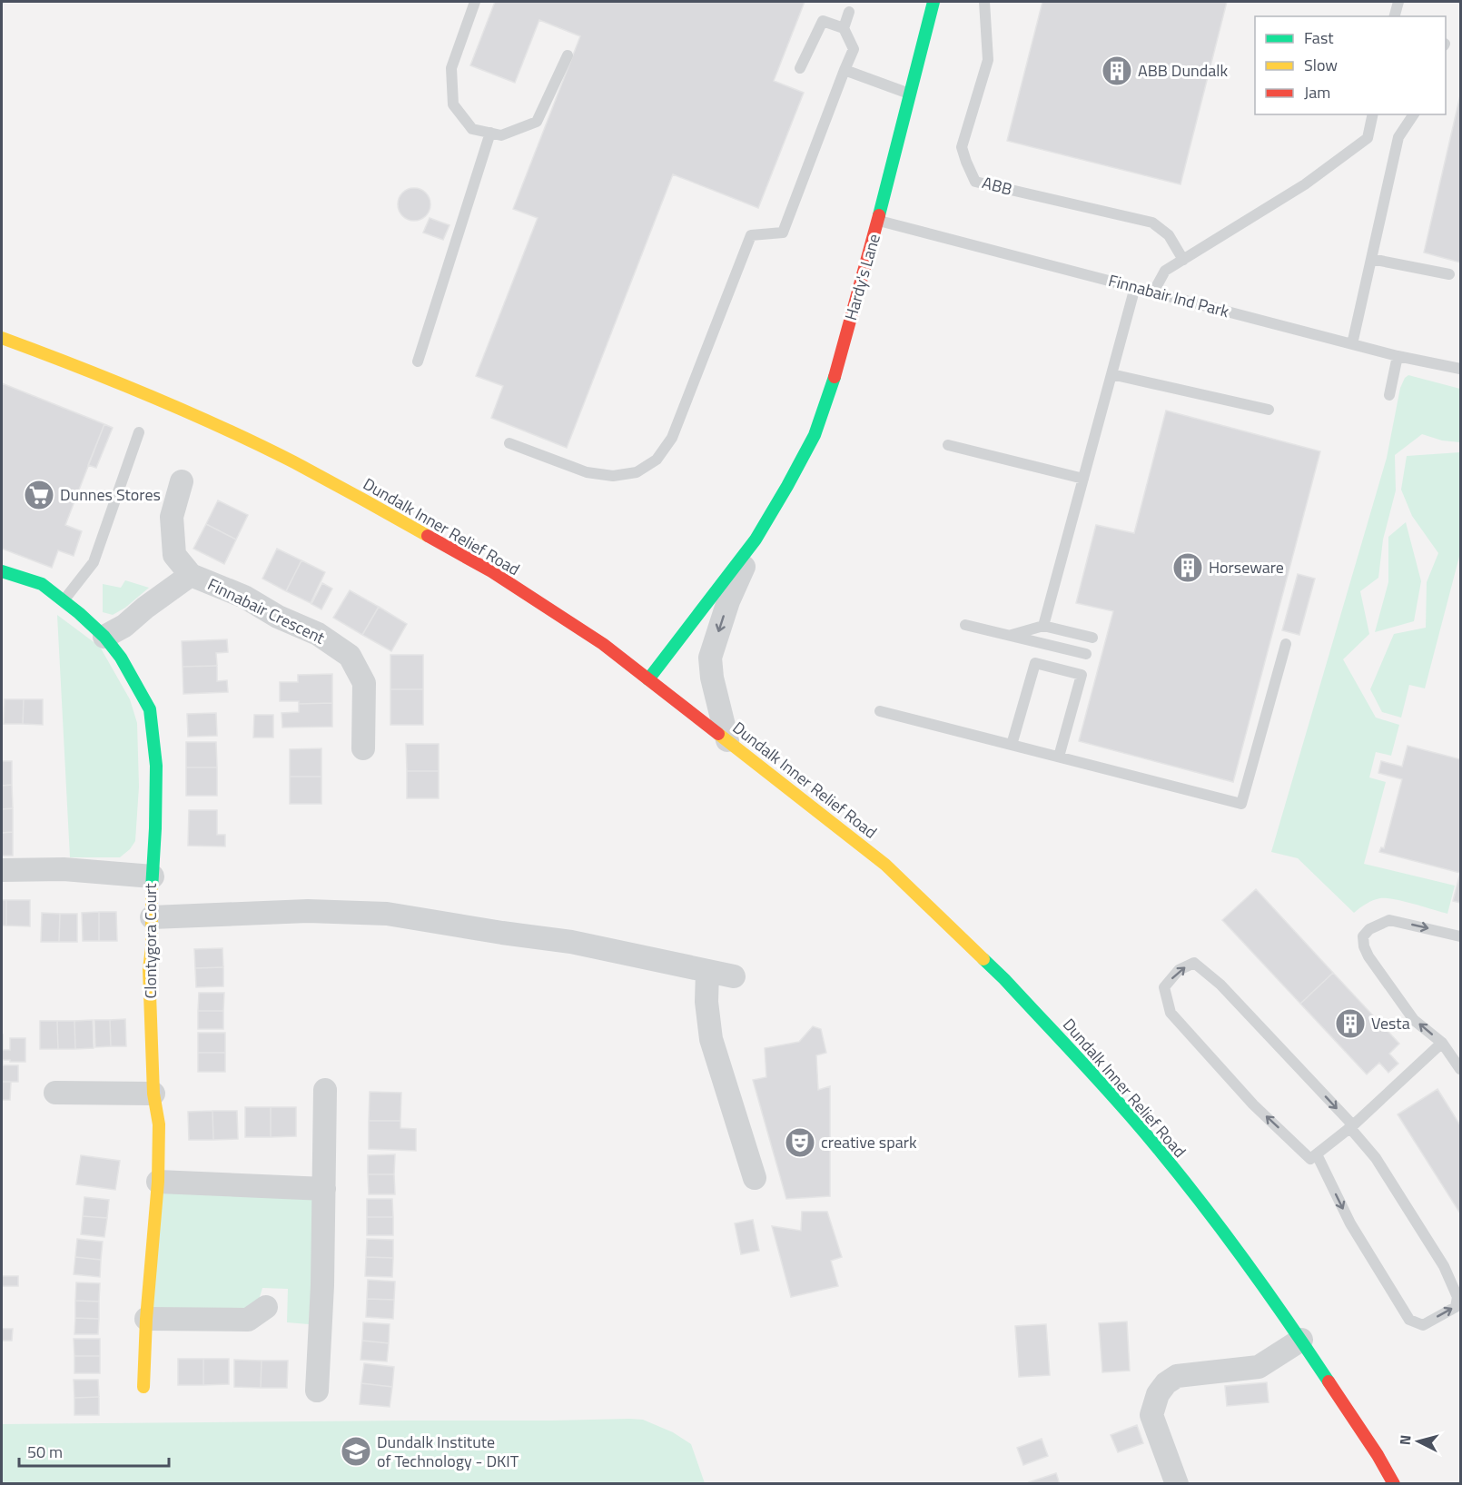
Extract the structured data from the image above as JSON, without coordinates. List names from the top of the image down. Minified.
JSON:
{"streets":{"main road":["Hardy's Lane","Dundalk Inner Relief Road","Clontygora Court"],"street":["Finnabair Crescent"],"lane":["ABB","Finnabair Ind Park"]},"crossings":[["Hardy's Lane","Finnabair Ind Park"],["Hardy's Lane","Dundalk Inner Relief Road"]],"places":{"building":["ABB Dundalk","Horseware","Vesta"],"supermarket":["Dunnes Stores"],"theatre":["creative spark"],"school or university":["Dundalk Institute of Technology - DKIT"]},"legend":["Fast","Slow","Jam"],"scale_bar":"50 m","north":"left"}
